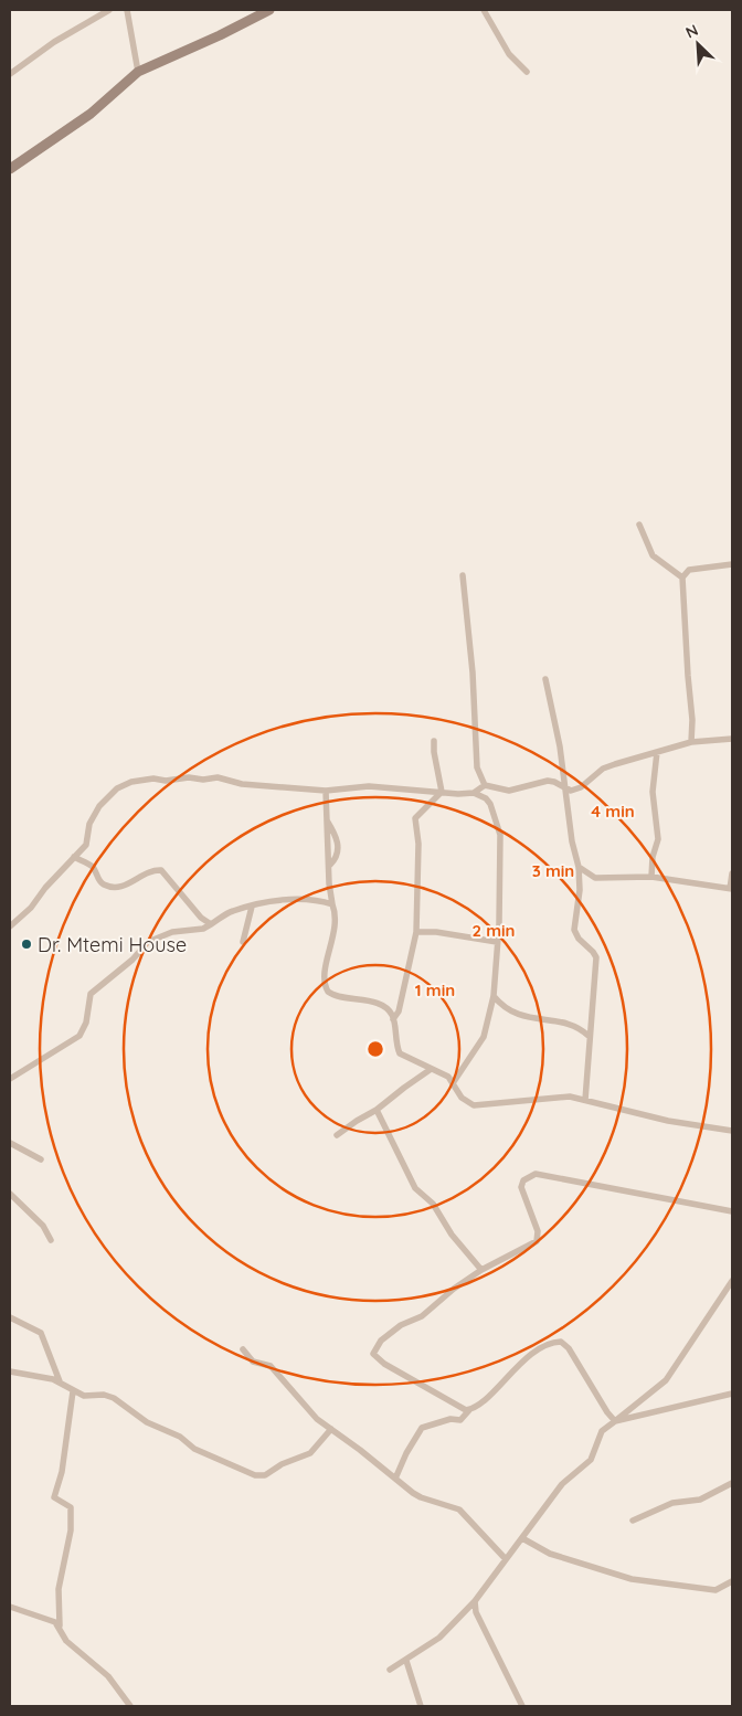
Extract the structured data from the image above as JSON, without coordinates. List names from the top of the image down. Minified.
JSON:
{"places":["Dr. Mtemi House"],"north":"top left","rings":["4 min","3 min","2 min","1 min"]}
